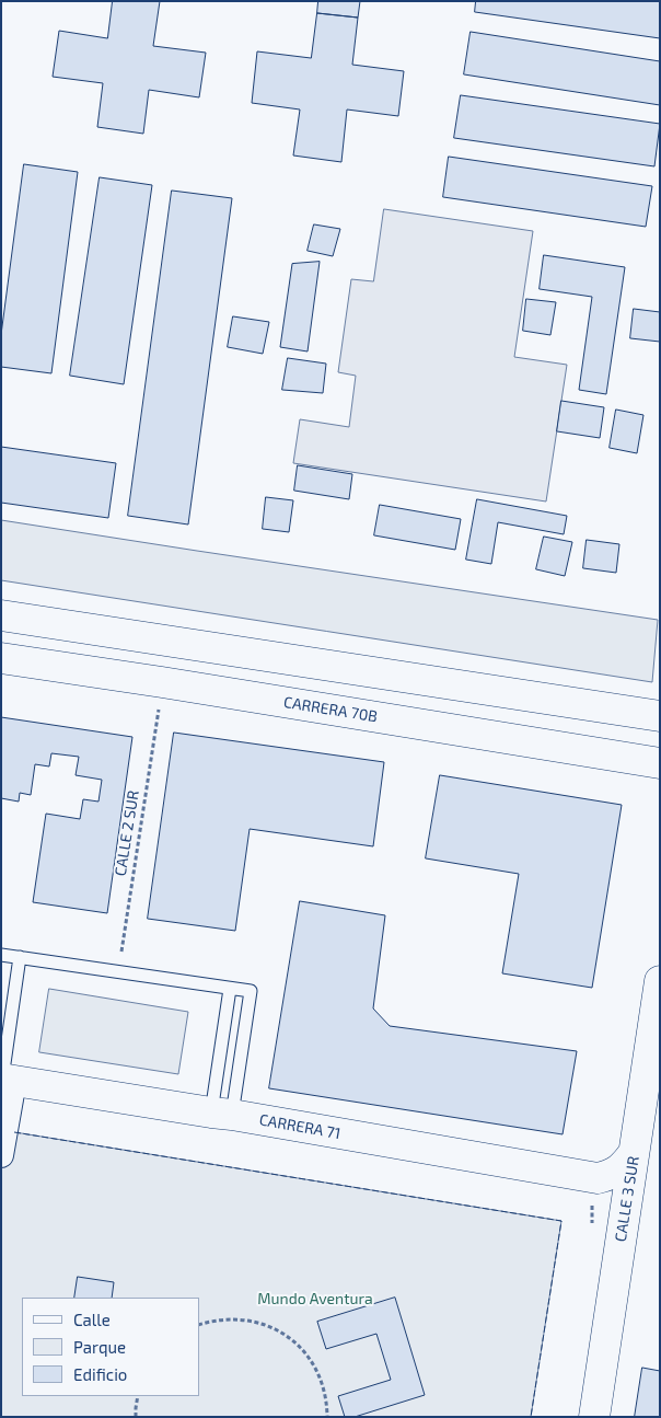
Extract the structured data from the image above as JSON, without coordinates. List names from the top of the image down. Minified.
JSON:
{"streets":{"street":["CARRERA 70B","CARRERA 71","CALLE 3 SUR"],"path":["CALLE 2 SUR"]},"parks":["Mundo Aventura"],"legend":["Calle","Parque","Edificio"]}
